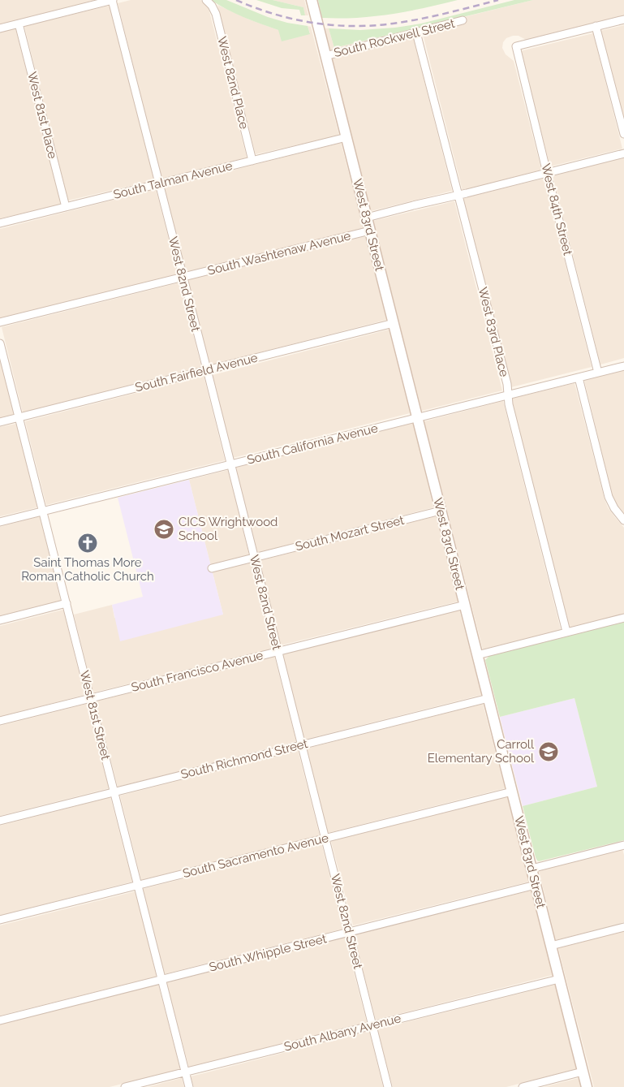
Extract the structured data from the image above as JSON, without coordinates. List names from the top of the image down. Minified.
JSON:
{"streets":{"street":["South Rockwell Street","West 82nd Place","West 81st Place","South Talman Avenue","West 84th Street","West 83rd Street","South Washtenaw Avenue","West 82nd Street","West 83rd Place","South Fairfield Avenue","South California Avenue","South Mozart Street","South Francisco Avenue","West 81st Street","South Richmond Street","South Sacramento Avenue","South Whipple Street","South Albany Avenue"]},"crossings":[["South Rockwell Street","West 83rd Street"],["South Rockwell Street","West 83rd Place"],["West 82nd Place","South Talman Avenue"],["West 81st Place","South Talman Avenue"],["South Talman Avenue","West 83rd Street"],["South Talman Avenue","West 82nd Street"],["West 84th Street","South California Avenue"],["West 83rd Street","South Washtenaw Avenue"],["West 83rd Street","South Fairfield Avenue"],["West 83rd Street","South California Avenue"],["West 83rd Street","South Mozart Street"],["West 83rd Street","South Francisco Avenue"],["West 83rd Street","South Richmond Street"],["West 83rd Street","South Sacramento Avenue"],["West 83rd Street","South Whipple Street"],["West 83rd Street","South Albany Avenue"],["South Washtenaw Avenue","West 82nd Street"],["West 82nd Street","South Fairfield Avenue"],["West 82nd Street","South California Avenue"],["West 82nd Street","South Mozart Street"],["West 82nd Street","South Francisco Avenue"],["West 82nd Street","South Richmond Street"],["West 82nd Street","South Sacramento Avenue"],["West 82nd Street","South Whipple Street"],["West 82nd Street","South Albany Avenue"],["West 83rd Place","South California Avenue"],["South Fairfield Avenue","West 81st Street"],["South California Avenue","West 81st Street"],["South Francisco Avenue","West 81st Street"],["West 81st Street","South Richmond Street"],["West 81st Street","South Sacramento Avenue"],["West 81st Street","South Whipple Street"],["West 81st Street","South Albany Avenue"]],"places":{"school or university":["CICS Wrightwood School","Carroll Elementary School"],"church":["Saint Thomas More Roman Catholic Church"]}}
